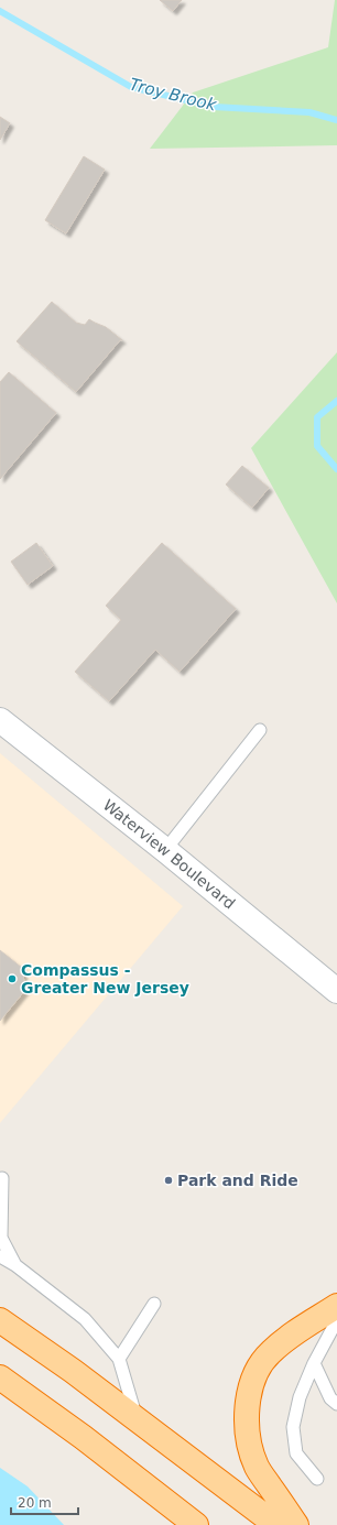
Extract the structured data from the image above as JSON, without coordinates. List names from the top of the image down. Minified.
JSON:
{"streets":{"street":["Waterview Boulevard"]},"water":["Troy Brook"],"places":["Compassus - Greater New Jersey","Park and Ride"],"scale_bar":"20 m"}
